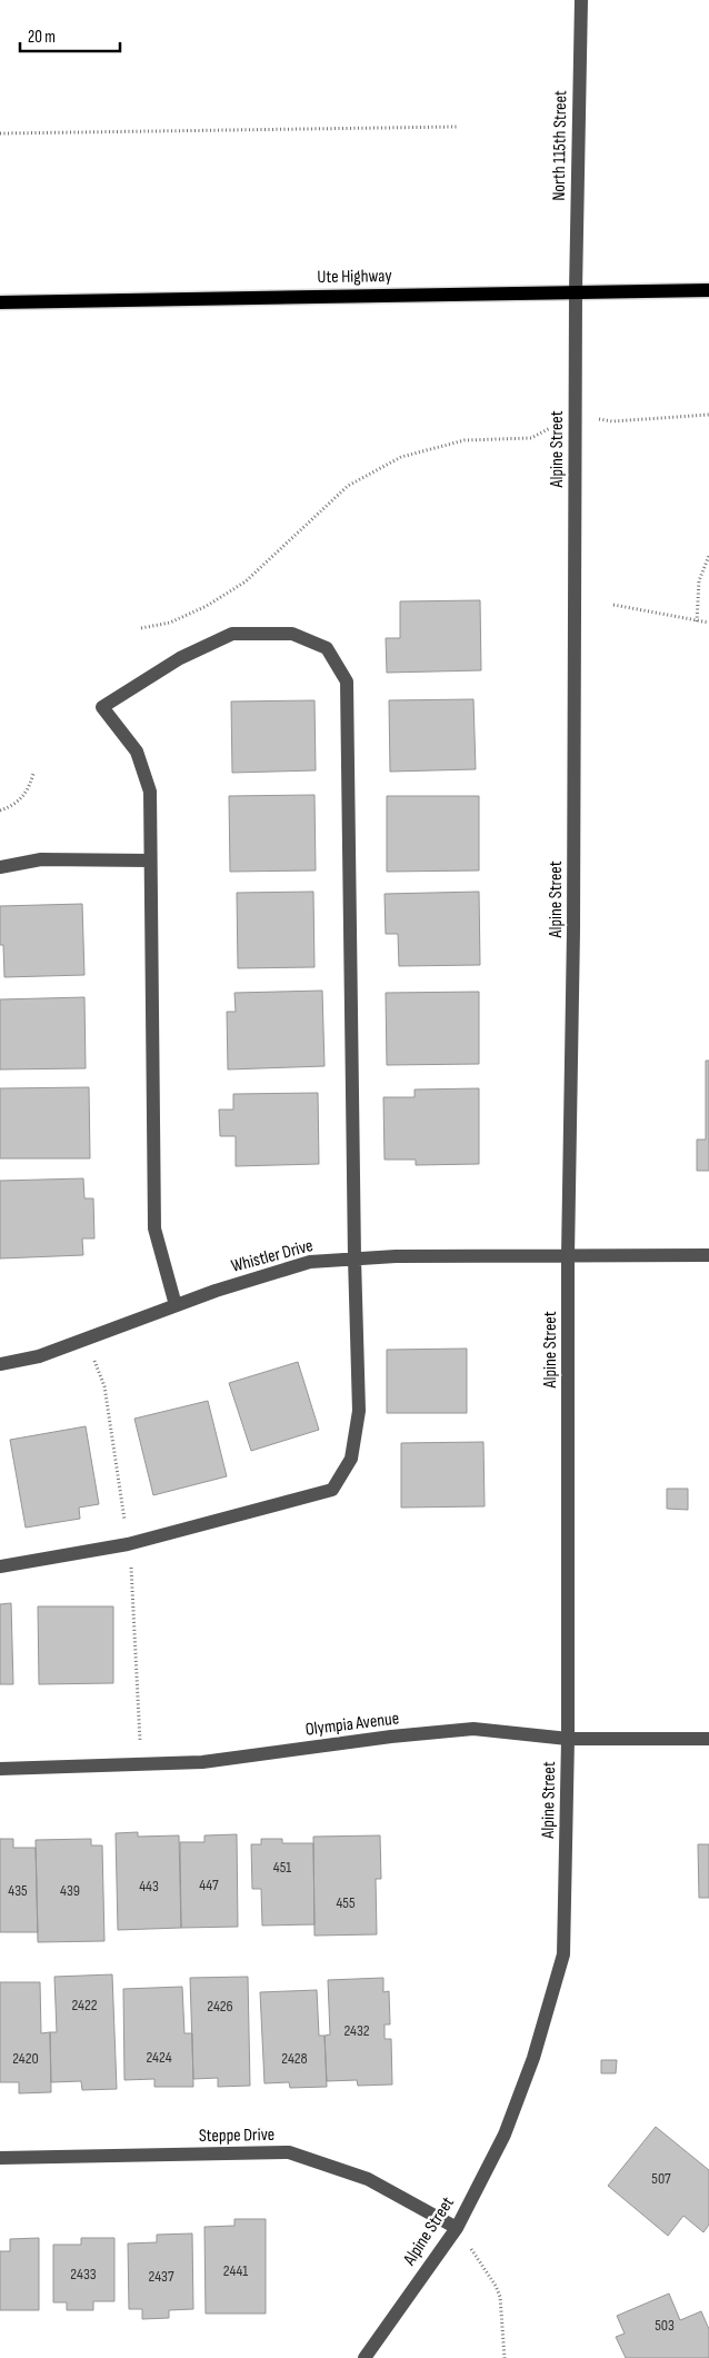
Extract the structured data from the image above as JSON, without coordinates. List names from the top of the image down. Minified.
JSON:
{"streets":{"main road":["Ute Highway"],"street":["North 115th Street","Alpine Street","Whistler Drive","Olympia Avenue","Steppe Drive"]},"crossings":[["North 115th Street","Ute Highway"],["North 115th Street","Alpine Street"],["Ute Highway","Alpine Street"],["Alpine Street","Whistler Drive"],["Alpine Street","Olympia Avenue"],["Alpine Street","Steppe Drive"]],"house_numbers":["451","447","443","435","439","455","2422","2426","2432","2424","2420","2428","507","2441","2433","2437","503"],"scale_bar":"20 m"}
